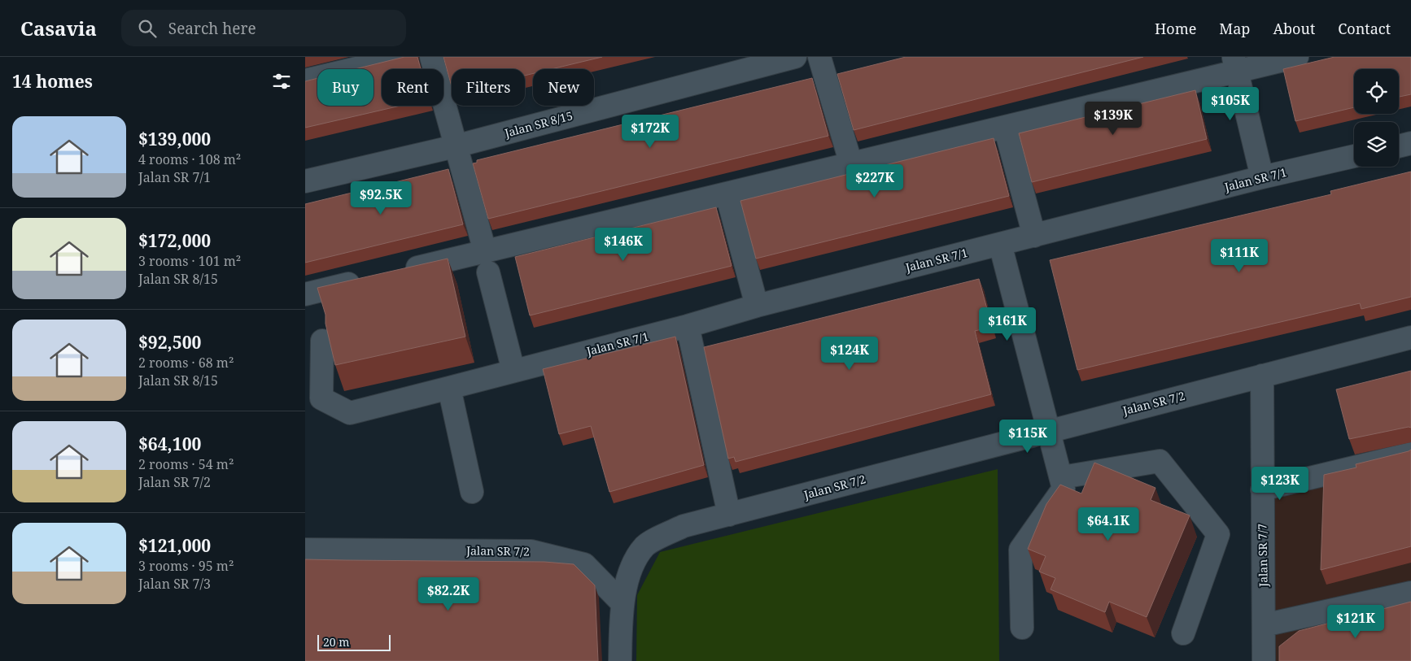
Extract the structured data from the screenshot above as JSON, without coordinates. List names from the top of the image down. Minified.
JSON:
{"streets":{"street":["Jalan SR 8/15","Jalan SR 7/1","Jalan SR 7/2","Jalan SR 7/7"]},"crossings":[["Jalan SR 7/2","Jalan SR 7/7"]],"scale_bar":"20 m","page":{"header":"Casavia","search":"Search here","nav":["Home","Map","About","Contact"],"heading":"14 homes","chip":["Buy","Rent","Filters","New"],"price":["$105K","$139K","$172K","$227K","$92.5K","$146K","$111K","$161K","$124K","$115K","$123K","$64.1K","$82.2K","$121K"],"list":[{"name":"$139,000","note":"4 rooms · 108 m² · Jalan SR 7/1"},{"name":"$172,000","note":"3 rooms · 101 m² · Jalan SR 8/15"},{"name":"$92,500","note":"2 rooms · 68 m² · Jalan SR 8/15"},{"name":"$64,100","note":"2 rooms · 54 m² · Jalan SR 7/2"},{"name":"$121,000","note":"3 rooms · 95 m² · Jalan SR 7/3"}],"scale":"20 m"}}
